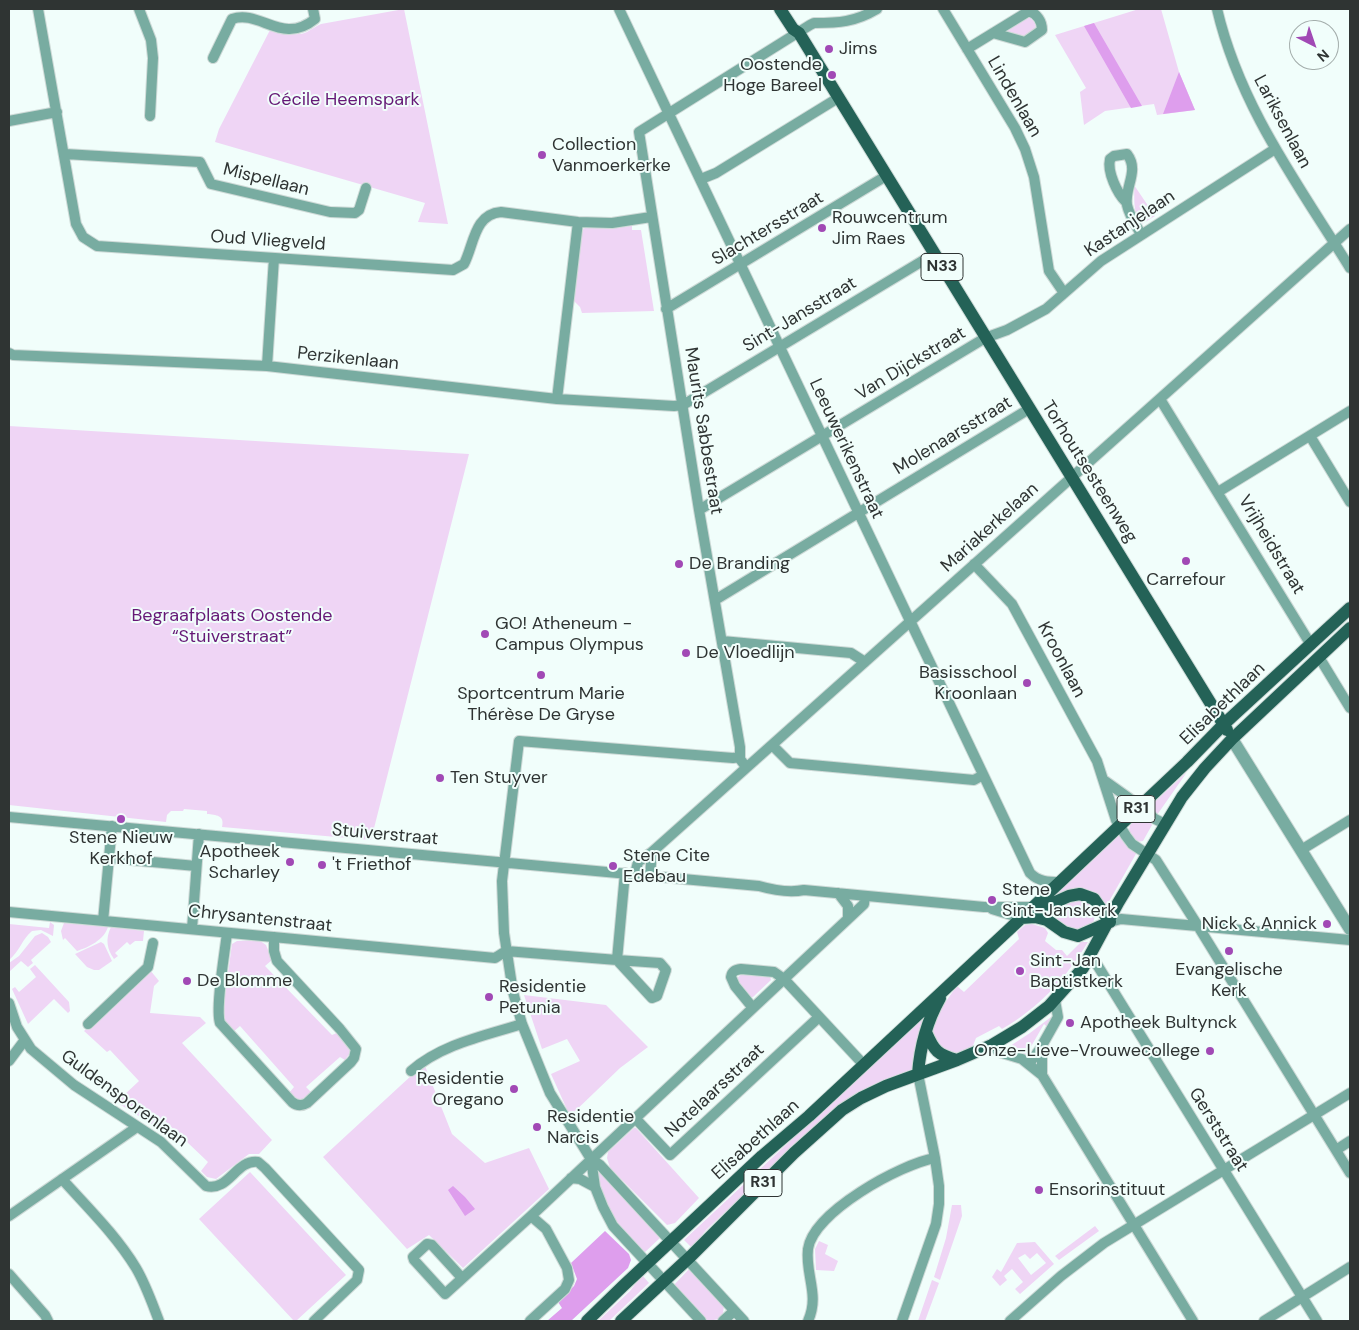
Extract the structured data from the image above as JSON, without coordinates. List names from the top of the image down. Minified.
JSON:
{"streets":{"main road":["N33","Torhoutsesteenweg","Vrijheidstraat","Elisabethlaan","R31"],"street":["Lindenlaan","Lariksenlaan","Mispellaan","Kastanjelaan","Slachtersstraat","Oud Vliegveld","Sint-Jansstraat","Perzikenlaan","Van Dijckstraat","Maurits Sabbestraat","Molenaarsstraat","Leeuwerikenstraat","Mariakerkelaan","Kroonlaan","Stuiverstraat","Chrysantenstraat","Notelaarsstraat","Guldensporenlaan","Gerststraat"]},"crossings":[["Lindenlaan","Kastanjelaan"],["Lariksenlaan","Kastanjelaan"],["Lariksenlaan","Mariakerkelaan"],["Mispellaan","Oud Vliegveld"],["Kastanjelaan","Van Dijckstraat"],["Kastanjelaan","Torhoutsesteenweg"],["Slachtersstraat","Maurits Sabbestraat"],["Slachtersstraat","Leeuwerikenstraat"],["Slachtersstraat","Torhoutsesteenweg"],["Oud Vliegveld","Maurits Sabbestraat"],["Sint-Jansstraat","Perzikenlaan"],["Sint-Jansstraat","Maurits Sabbestraat"],["Sint-Jansstraat","Leeuwerikenstraat"],["Sint-Jansstraat","Torhoutsesteenweg"],["Perzikenlaan","Maurits Sabbestraat"],["Van Dijckstraat","Maurits Sabbestraat"],["Van Dijckstraat","Leeuwerikenstraat"],["Van Dijckstraat","Torhoutsesteenweg"],["Maurits Sabbestraat","Molenaarsstraat"],["Maurits Sabbestraat","Leeuwerikenstraat"],["Maurits Sabbestraat","Mariakerkelaan"],["Molenaarsstraat","Leeuwerikenstraat"],["Molenaarsstraat","Torhoutsesteenweg"],["Leeuwerikenstraat","Mariakerkelaan"],["Leeuwerikenstraat","Elisabethlaan"],["Torhoutsesteenweg","Mariakerkelaan"],["Torhoutsesteenweg","Elisabethlaan"],["Mariakerkelaan","Vrijheidstraat"],["Mariakerkelaan","Kroonlaan"],["Mariakerkelaan","Stuiverstraat"],["Vrijheidstraat","Elisabethlaan"],["Kroonlaan","Elisabethlaan"],["Elisabethlaan","Stuiverstraat"],["Elisabethlaan","Gerststraat"]],"parks":["Cécile Heemspark","Begraafplaats Oostende “Stuiverstraat”"],"places":["Jims","Oostende Hoge Bareel","Collection Vanmoerkerke","Rouwcentrum Jim Raes","Carrefour","De Branding","GO! Atheneum - Campus Olympus","De Vloedlijn","Sportcentrum Marie Thérèse De Gryse","Basisschool Kroonlaan","Ten Stuyver","Stene Nieuw Kerkhof","Apotheek Scharley","'t Friethof","Stene Cite Edebau","Stene Sint-Janskerk","Nick & Annick","Evangelische Kerk","Sint-Jan Baptistkerk","De Blomme","Residentie Petunia","Apotheek Bultynck","Onze-Lieve-Vrouwecollege","Residentie Oregano","Residentie Narcis","Ensorinstituut"],"north":"bottom right"}
